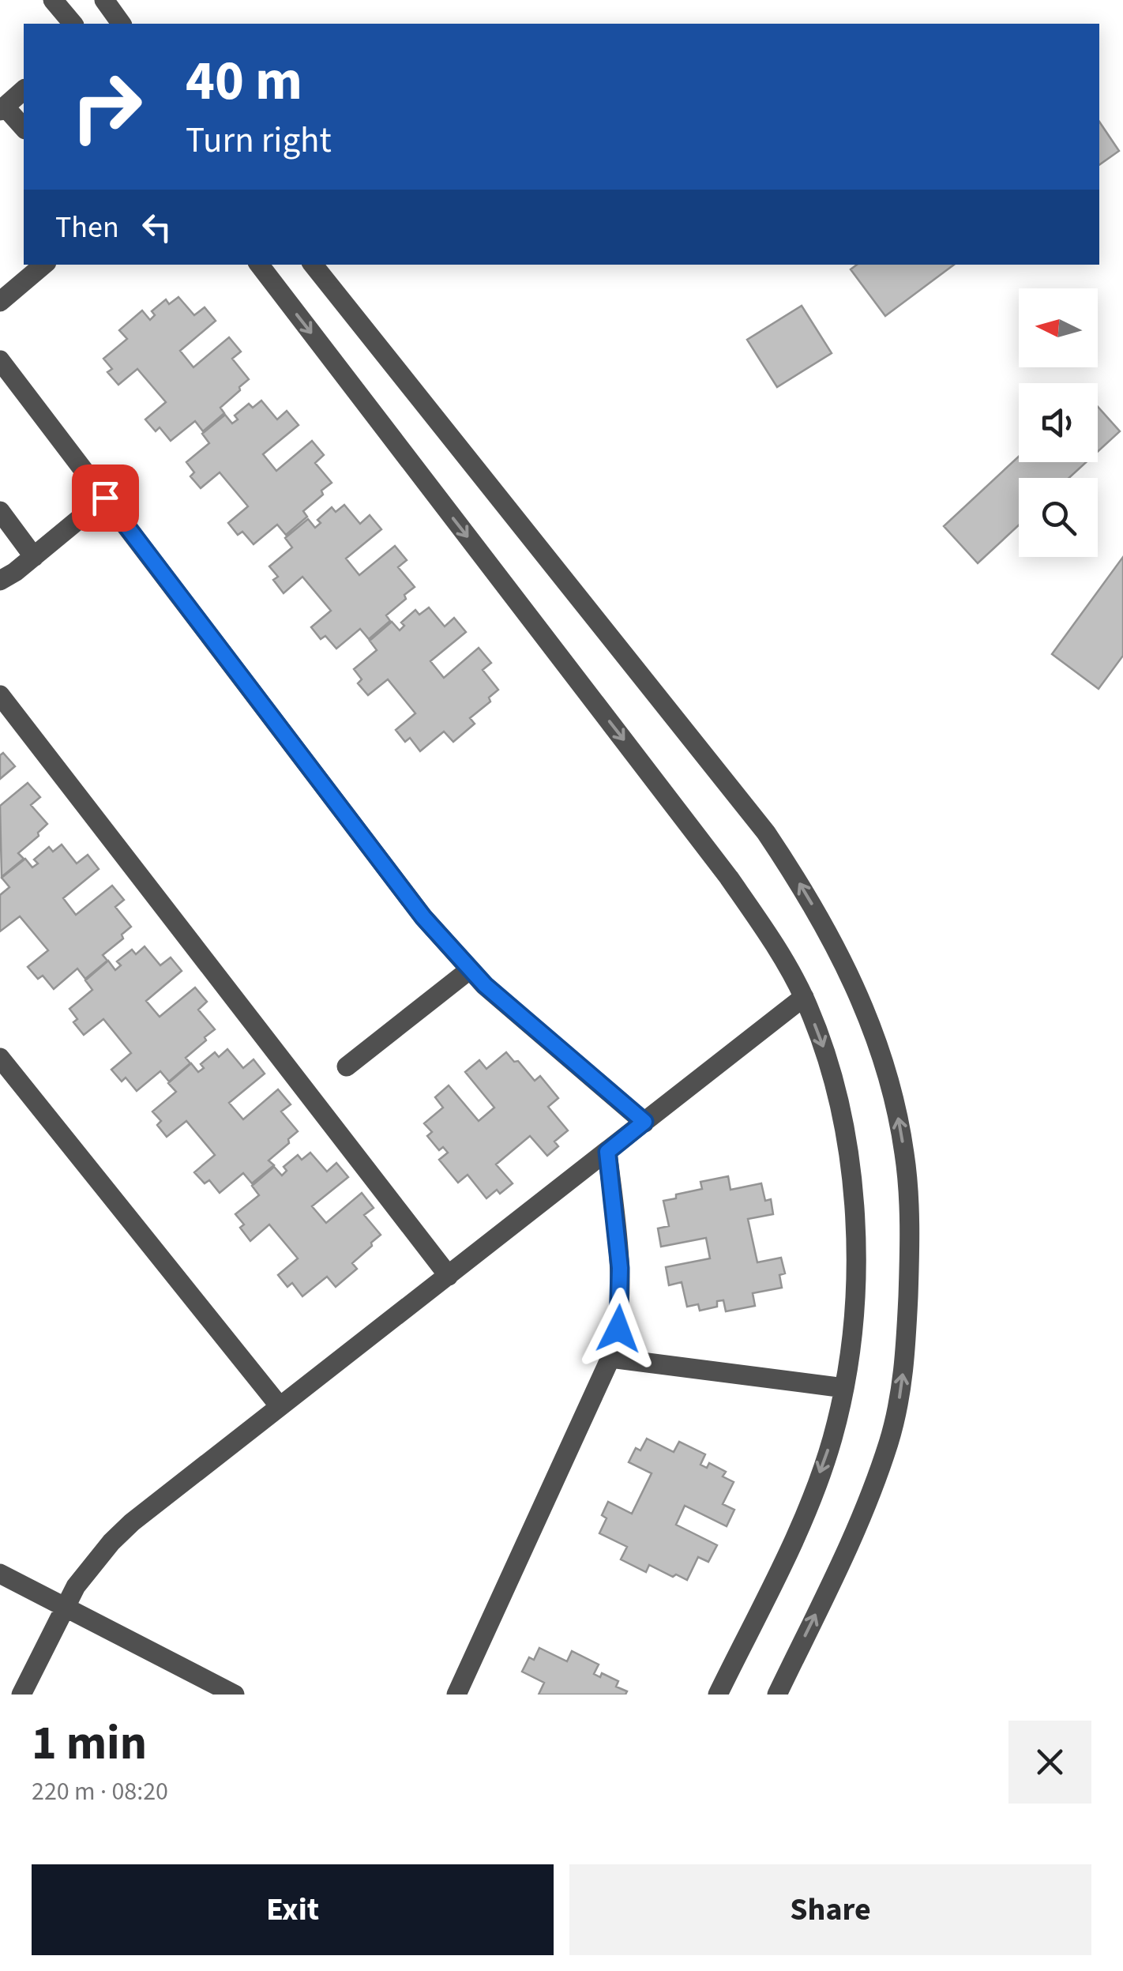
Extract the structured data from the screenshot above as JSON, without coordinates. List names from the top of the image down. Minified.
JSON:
{"north":"left","page":{"turn":["40 m","Turn right"],"then":"Then","heading":["1 min","220 m · 08:20"],"buttons":["Exit","Share"]}}
